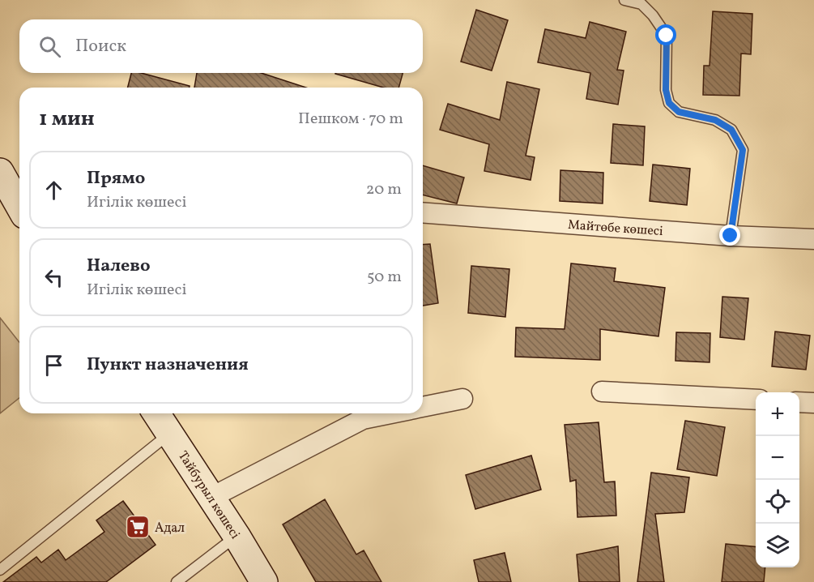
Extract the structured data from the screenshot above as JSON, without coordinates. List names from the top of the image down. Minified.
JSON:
{"streets":{"main road":["Тайбурыл көшесі"],"street":["Майтөбе көшесі"]},"places":{"supermarket":["Адал"]},"page":{"search":"Поиск","heading":["1 мин","Пешком · 70 m"],"list":[["Прямо","Игілік көшесі","20 m"],["Налево","Игілік көшесі","50 m"],"Пункт назначения"],"map_buttons":["+","−"]}}
